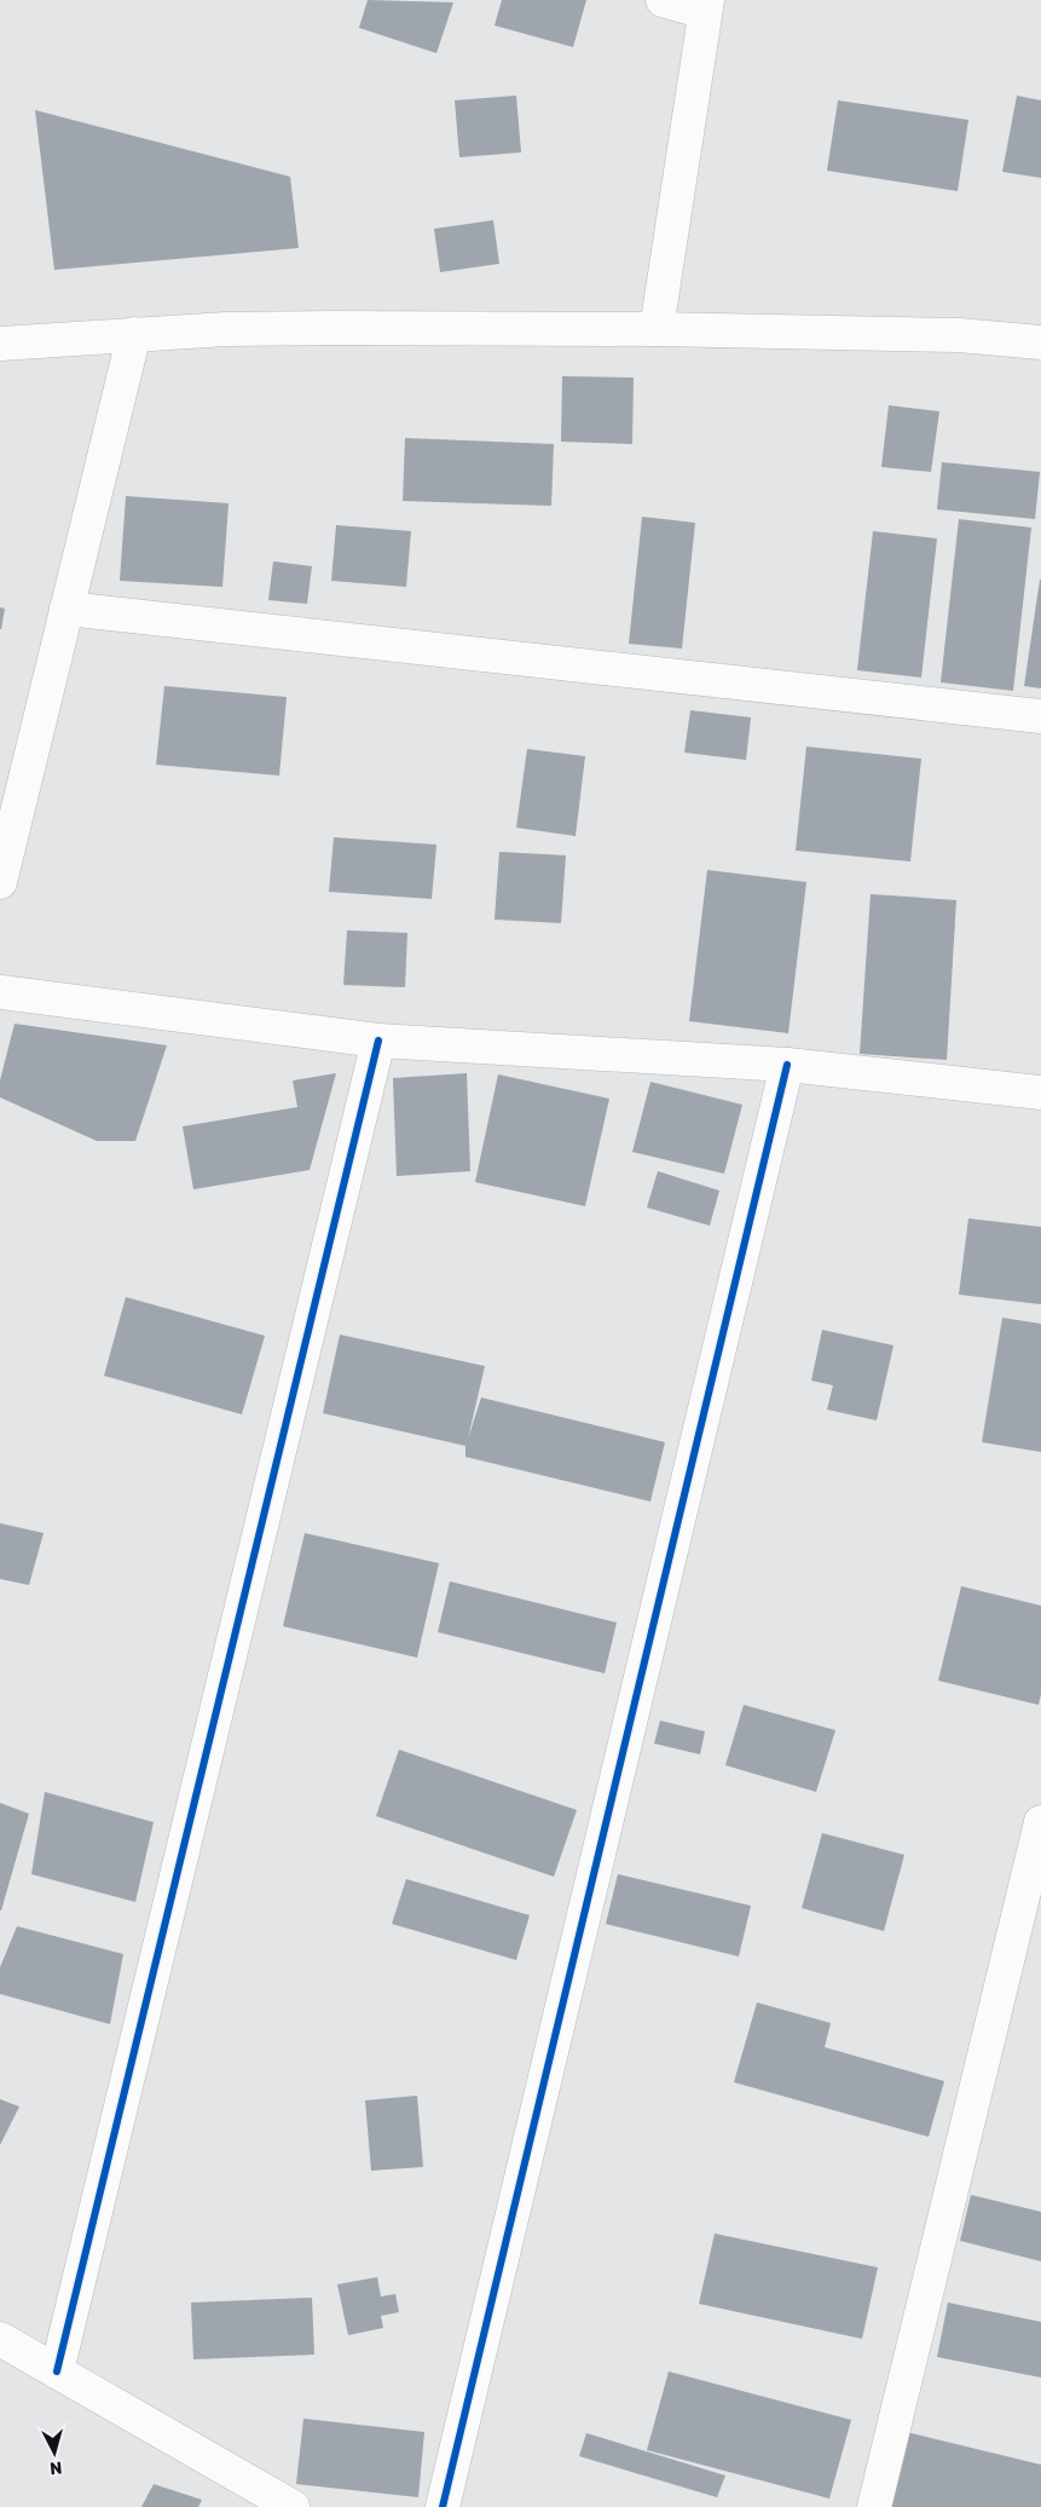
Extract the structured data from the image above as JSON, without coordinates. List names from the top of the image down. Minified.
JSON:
{"north":"bottom"}
